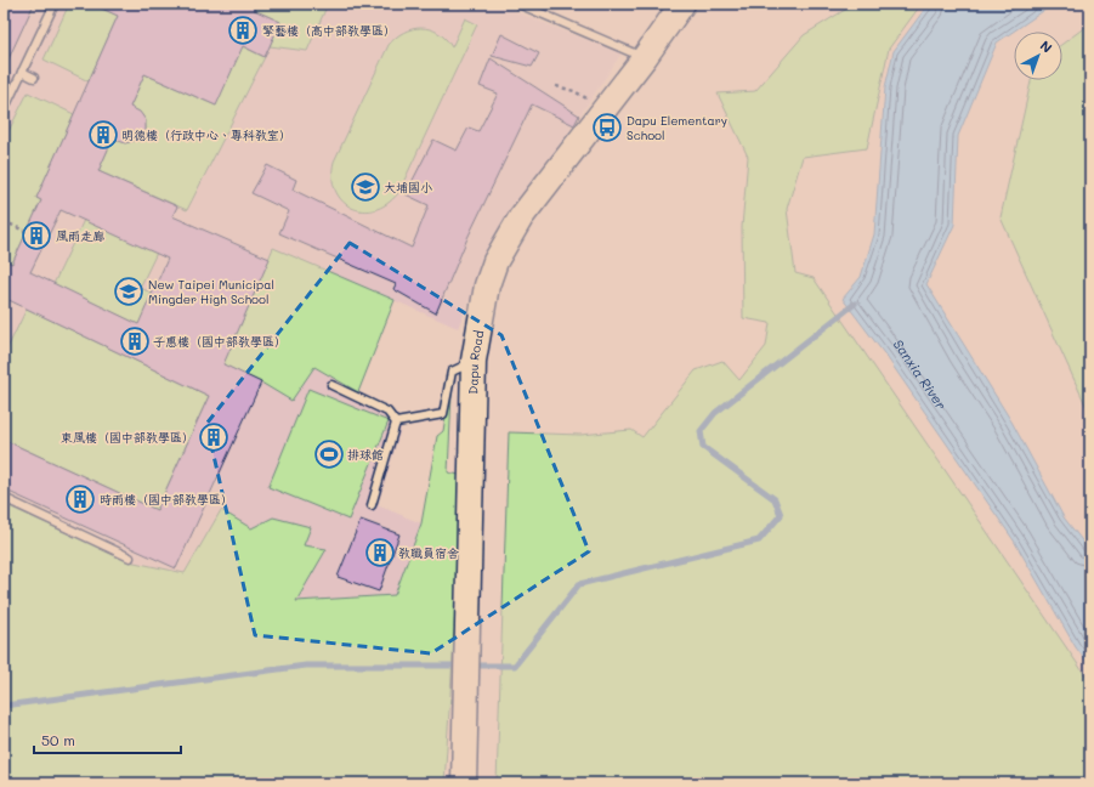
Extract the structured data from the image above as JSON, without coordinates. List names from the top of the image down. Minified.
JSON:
{"streets":{"main road":["Dapu Road"]},"water":["Sanxia River"],"places":{"building":["擎藝樓（高中部教學區）","明德樓（行政中心、專科教室）","風雨走廊","子惠樓（國中部教學區）","東風樓（國中部教學區）","時雨樓（國中部教學區）","教職員宿舍"],"bus stop":["Dapu Elementary School"],"school or university":["大埔國小","New Taipei Municipal Mingder High School"],"sports":["排球館"]},"scale_bar":"50 m","north":"top right"}
